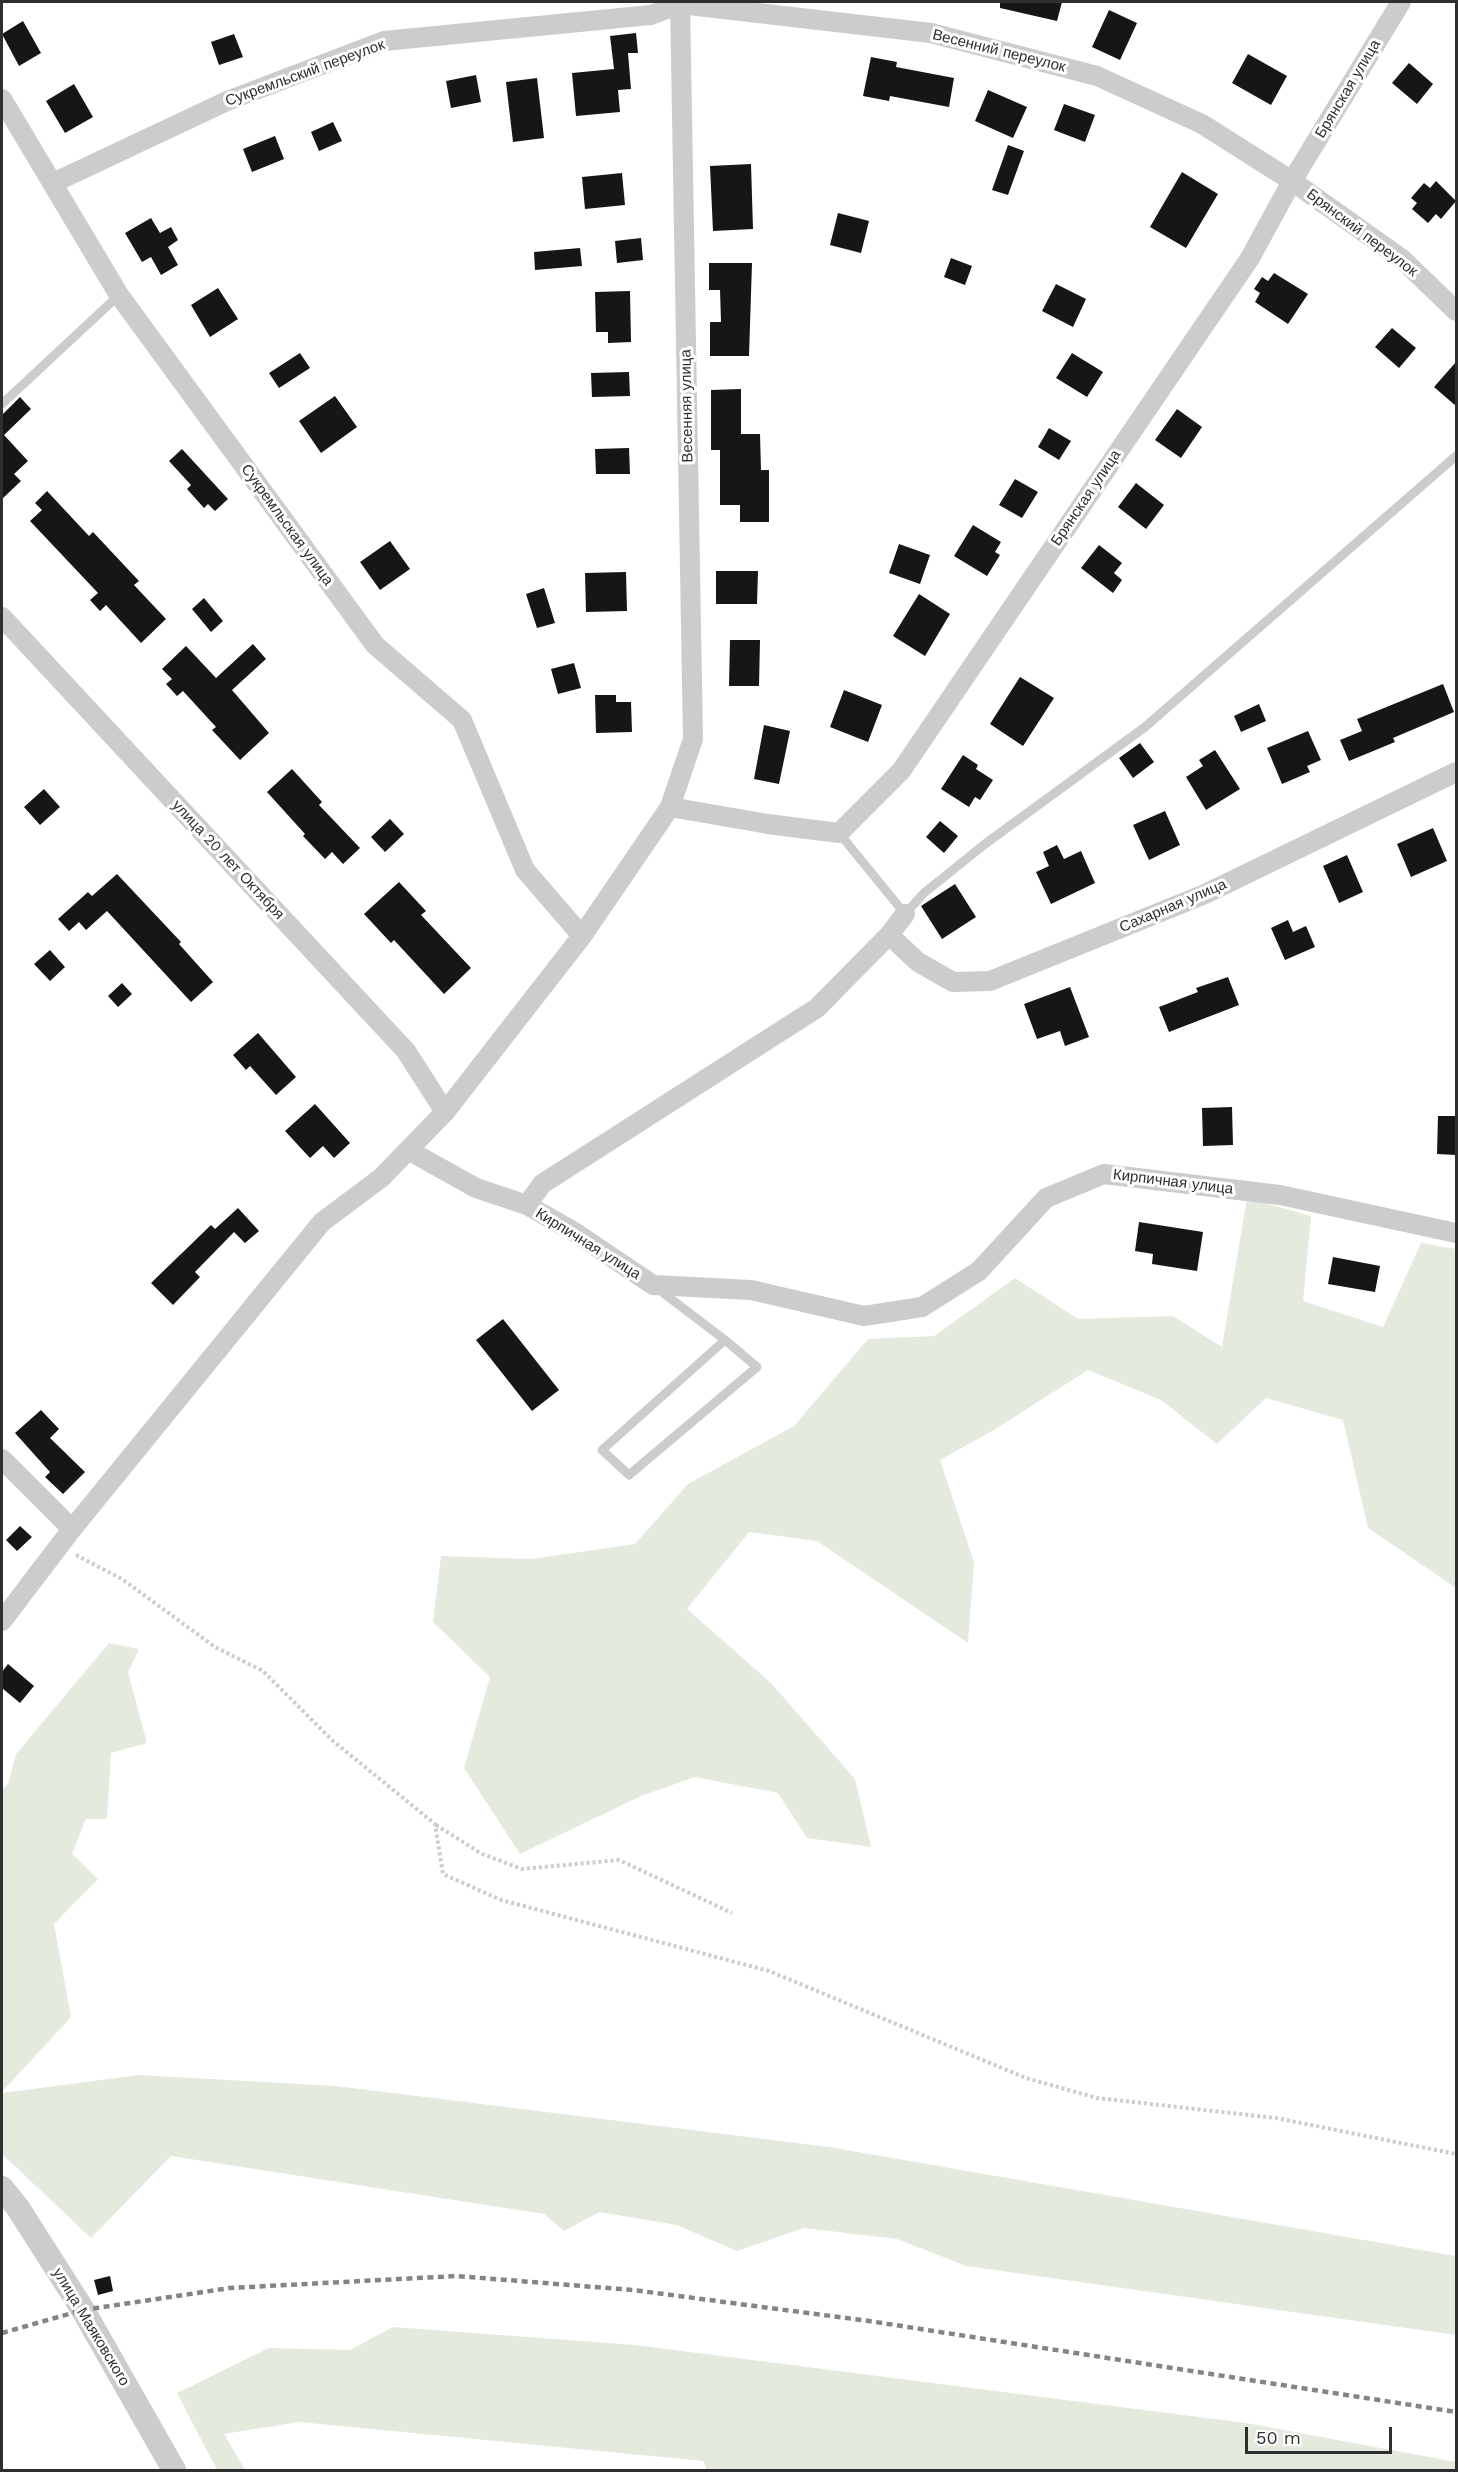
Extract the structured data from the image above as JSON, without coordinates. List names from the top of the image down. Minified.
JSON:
{"streets":{"street":["Весенний переулок","Сукремльский переулок","Брянская улица","Брянский переулок","Весенняя улица","Сукремльская улица","улица 20 лет Октября","Сахарная улица","Кирпичная улица","улица Маяковского"]},"crossings":[["Весенний переулок","Сукремльский переулок"],["Весенний переулок","Брянская улица"],["Весенний переулок","Брянский переулок"],["Весенний переулок","Весенняя улица"],["Сукремльский переулок","Весенняя улица"],["Сукремльский переулок","Сукремльская улица"],["Брянская улица","Брянский переулок"],["Весенняя улица","Сукремльская улица"],["Весенняя улица","улица 20 лет Октября"],["Весенняя улица","Кирпичная улица"]],"scale_bar":"50 m"}
